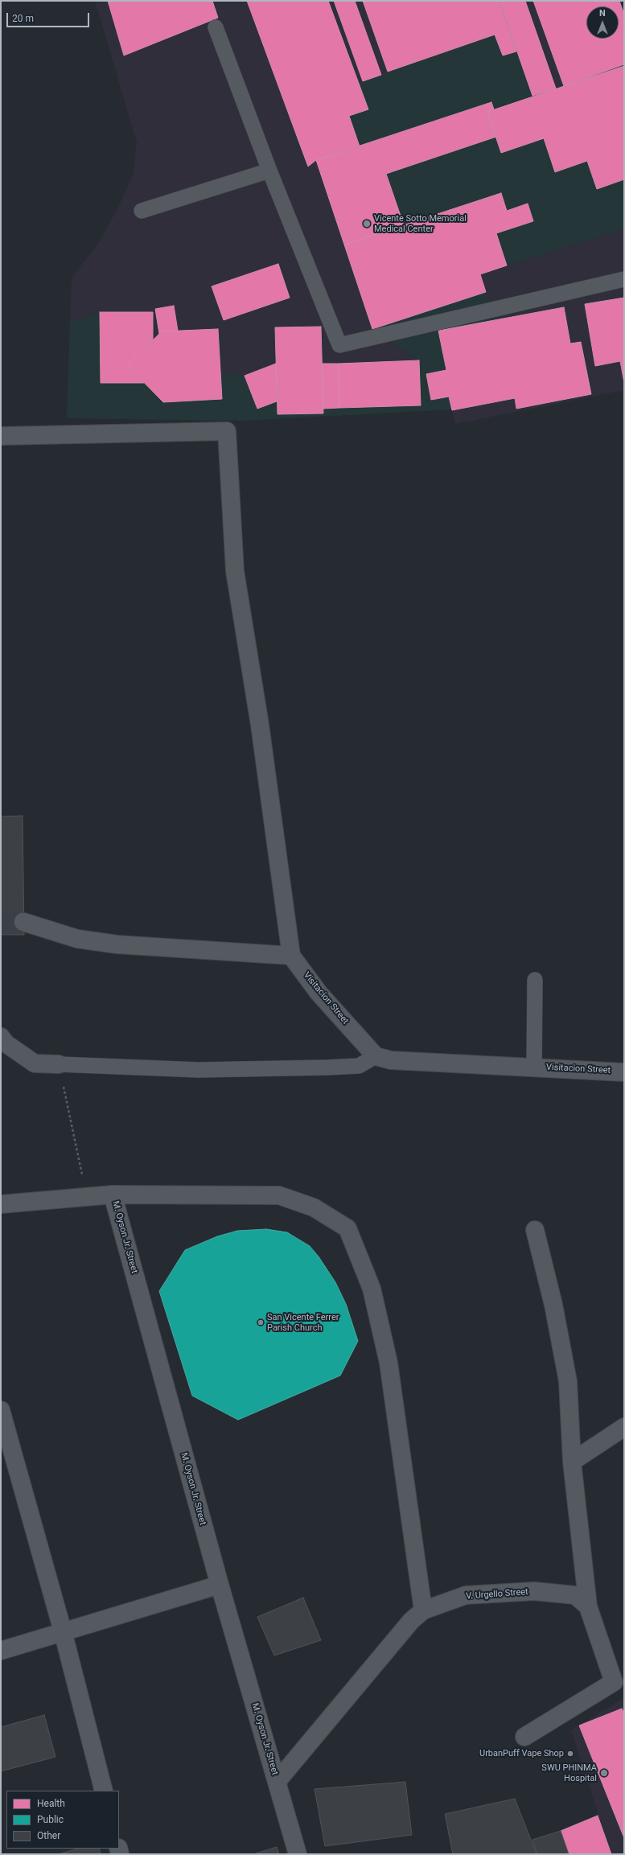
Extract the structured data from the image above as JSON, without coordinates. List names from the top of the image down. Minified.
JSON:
{"streets":{"street":["Visitacion Street","M. Oyson Jr. Street","V. Urgello Street"]},"crossings":[["M. Oyson Jr. Street","V. Urgello Street"]],"places":["Vicente Sotto Memorial Medical Center","San Vicente Ferrer Parish Church","UrbanPuff Vape Shop","SWU PHINMA Hospital"],"legend":["Health","Public","Other"],"scale_bar":"20 m","north":"top"}
